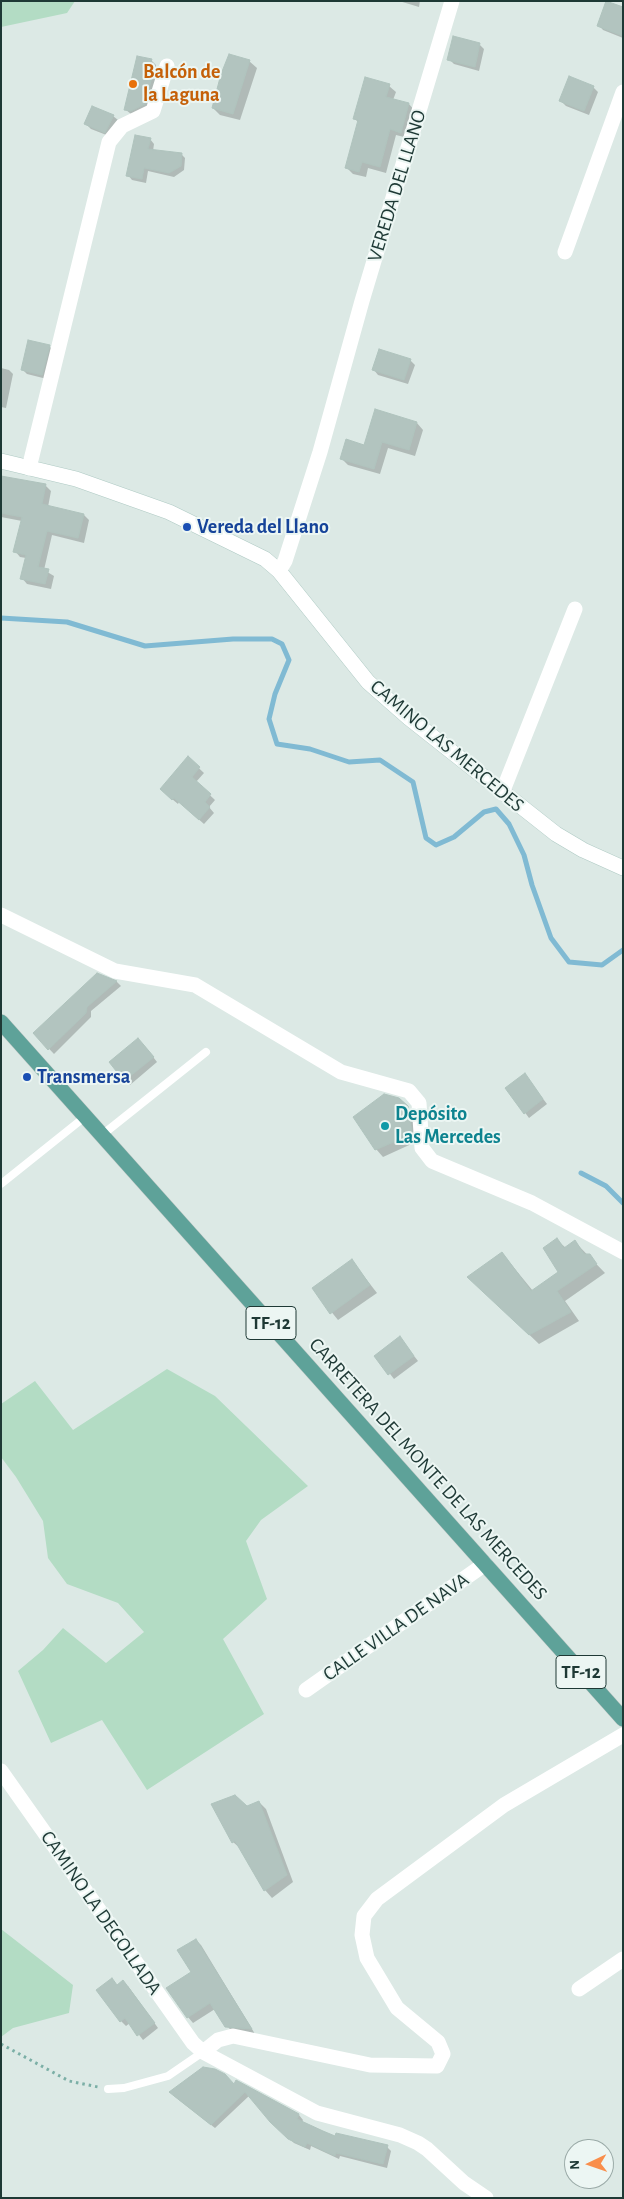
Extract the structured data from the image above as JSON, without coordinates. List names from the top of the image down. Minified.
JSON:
{"streets":{"main road":["TF-12","CARRETERA DEL MONTE DE LAS MERCEDES"],"street":["VEREDA DEL LLANO","CAMINO LAS MERCEDES","CALLE VILLA DE NAVA","CAMINO LA DEGOLLADA"]},"crossings":[["VEREDA DEL LLANO","CAMINO LAS MERCEDES"],["CARRETERA DEL MONTE DE LAS MERCEDES","CALLE VILLA DE NAVA"]],"places":["Balcón de la Laguna","Vereda del Llano","Transmersa","Depósito Las Mercedes"],"north":"left"}
